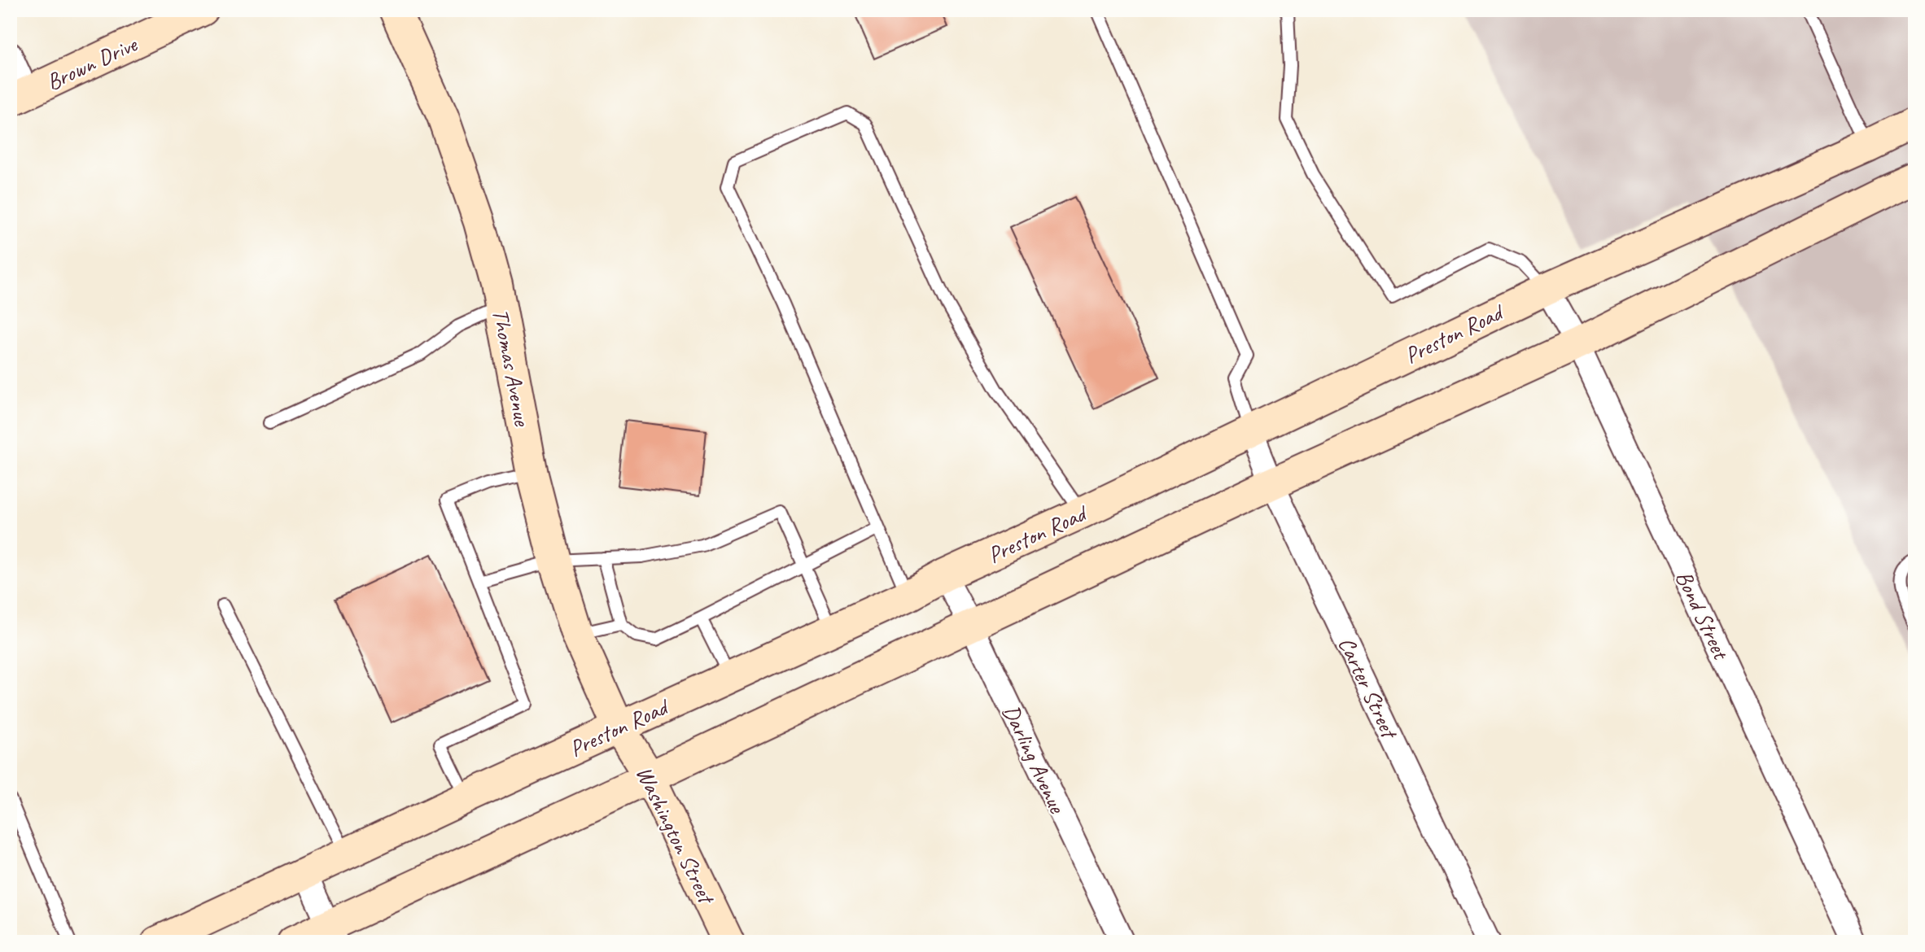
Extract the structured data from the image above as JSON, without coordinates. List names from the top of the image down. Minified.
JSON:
{"streets":{"main road":["Brown Drive","Preston Road","Thomas Avenue","Washington Street"],"street":["Bond Street","Carter Street","Darling Avenue"]},"crossings":[["Preston Road","Thomas Avenue"],["Preston Road","Bond Street"],["Preston Road","Carter Street"],["Preston Road","Darling Avenue"],["Preston Road","Washington Street"],["Thomas Avenue","Washington Street"]]}
